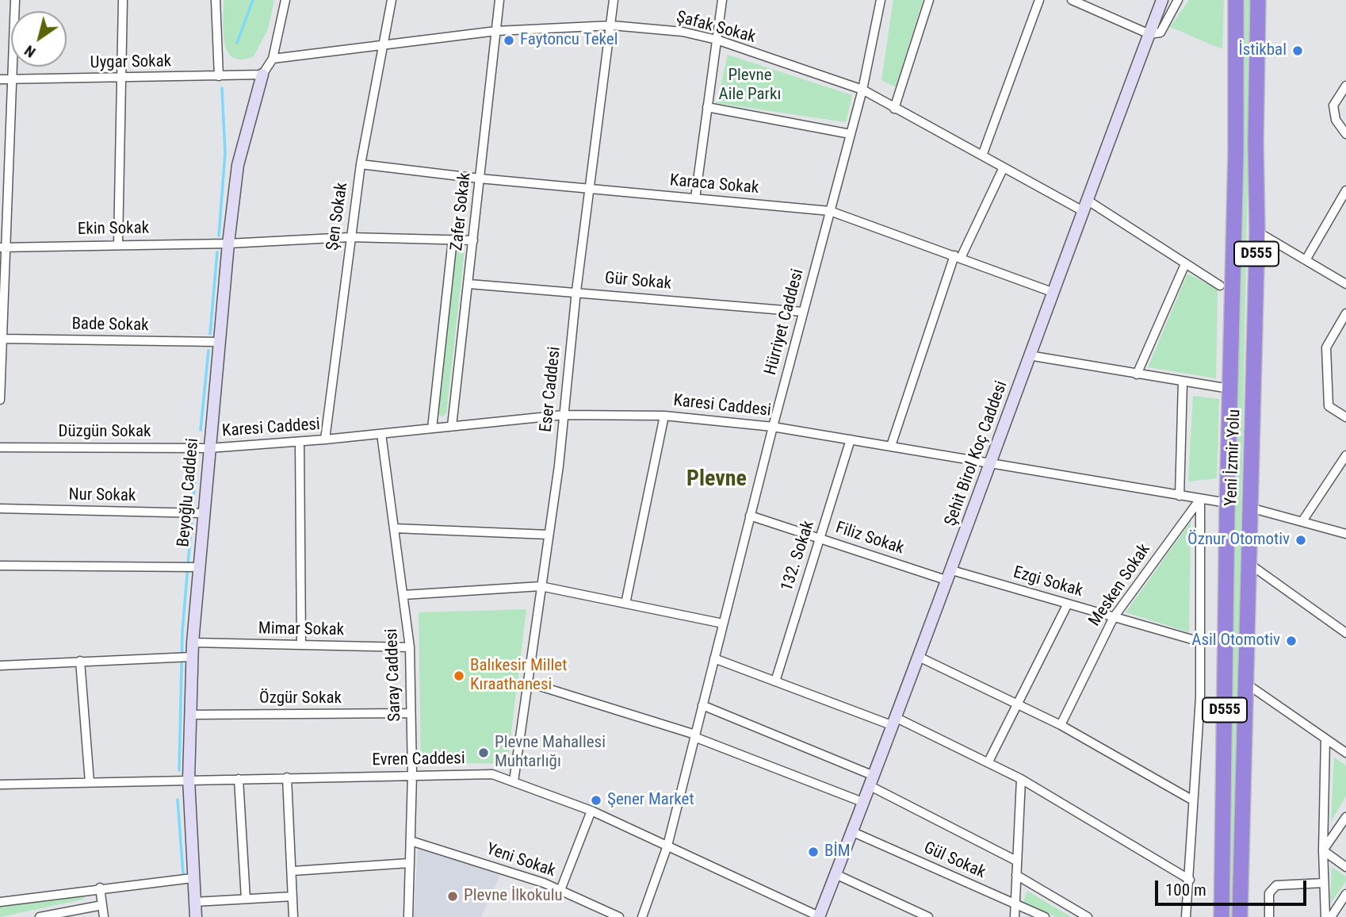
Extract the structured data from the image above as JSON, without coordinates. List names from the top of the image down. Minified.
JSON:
{"streets":{"highway":["D555","Yeni İzmir Yolu"],"main road":["Şehit Birol Koç Caddesi","Beyoğlu Caddesi"],"street":["Şafak Sokak","Uygar Sokak","Karaca Sokak","Zafer Sokak","Şen Sokak","Ekin Sokak","Gür Sokak","Hürriyet Caddesi","Bade Sokak","Eser Caddesi","Karesi Caddesi","Düzgün Sokak","Nur Sokak","Filiz Sokak","132. Sokak","Ezgi Sokak","Mesken Sokak","Mimar Sokak","Saray Caddesi","Özgür Sokak","Evren Caddesi","Yeni Sokak","Gül Sokak"]},"crossings":[["Şafak Sokak","Zafer Sokak"],["Şafak Sokak","Şen Sokak"],["Şafak Sokak","Hürriyet Caddesi"],["Şafak Sokak","Eser Caddesi"],["Şafak Sokak","Şehit Birol Koç Caddesi"],["Uygar Sokak","Beyoğlu Caddesi"],["Karaca Sokak","Zafer Sokak"],["Karaca Sokak","Şen Sokak"],["Karaca Sokak","Hürriyet Caddesi"],["Karaca Sokak","Eser Caddesi"],["Karaca Sokak","Şehit Birol Koç Caddesi"],["Zafer Sokak","Ekin Sokak"],["Zafer Sokak","Gür Sokak"],["Zafer Sokak","Karesi Caddesi"],["Şen Sokak","Ekin Sokak"],["Şen Sokak","Karesi Caddesi"],["Ekin Sokak","Beyoğlu Caddesi"],["Gür Sokak","Hürriyet Caddesi"],["Gür Sokak","Eser Caddesi"],["Hürriyet Caddesi","Karesi Caddesi"],["Hürriyet Caddesi","Filiz Sokak"],["Hürriyet Caddesi","Evren Caddesi"],["Bade Sokak","Beyoğlu Caddesi"],["Eser Caddesi","Karesi Caddesi"],["Eser Caddesi","Evren Caddesi"],["Karesi Caddesi","Düzgün Sokak"],["Karesi Caddesi","Şehit Birol Koç Caddesi"],["Karesi Caddesi","Yeni İzmir Yolu"],["Karesi Caddesi","Beyoğlu Caddesi"],["Karesi Caddesi","132. Sokak"],["Karesi Caddesi","Mesken Sokak"],["Karesi Caddesi","Saray Caddesi"],["Düzgün Sokak","Beyoğlu Caddesi"],["Şehit Birol Koç Caddesi","Filiz Sokak"],["Şehit Birol Koç Caddesi","Ezgi Sokak"],["Şehit Birol Koç Caddesi","Evren Caddesi"],["Şehit Birol Koç Caddesi","Gül Sokak"],["Beyoğlu Caddesi","Nur Sokak"],["Beyoğlu Caddesi","Mimar Sokak"],["Beyoğlu Caddesi","Özgür Sokak"],["Beyoğlu Caddesi","Evren Caddesi"],["Filiz Sokak","132. Sokak"],["Filiz Sokak","Ezgi Sokak"],["Ezgi Sokak","Mesken Sokak"],["Mimar Sokak","Saray Caddesi"],["Saray Caddesi","Özgür Sokak"],["Saray Caddesi","Evren Caddesi"],["Saray Caddesi","Yeni Sokak"]],"districts":["Plevne"],"parks":["Plevne Aile Parkı"],"places":["Faytoncu Tekel","İstikbal","Öznur Otomotiv","Asil Otomotiv","Balıkesir Millet Kıraathanesi","Plevne Mahallesi Muhtarlığı","Şener Market","BİM","Plevne İlkokulu"],"scale_bar":"100 m","north":"bottom left"}
